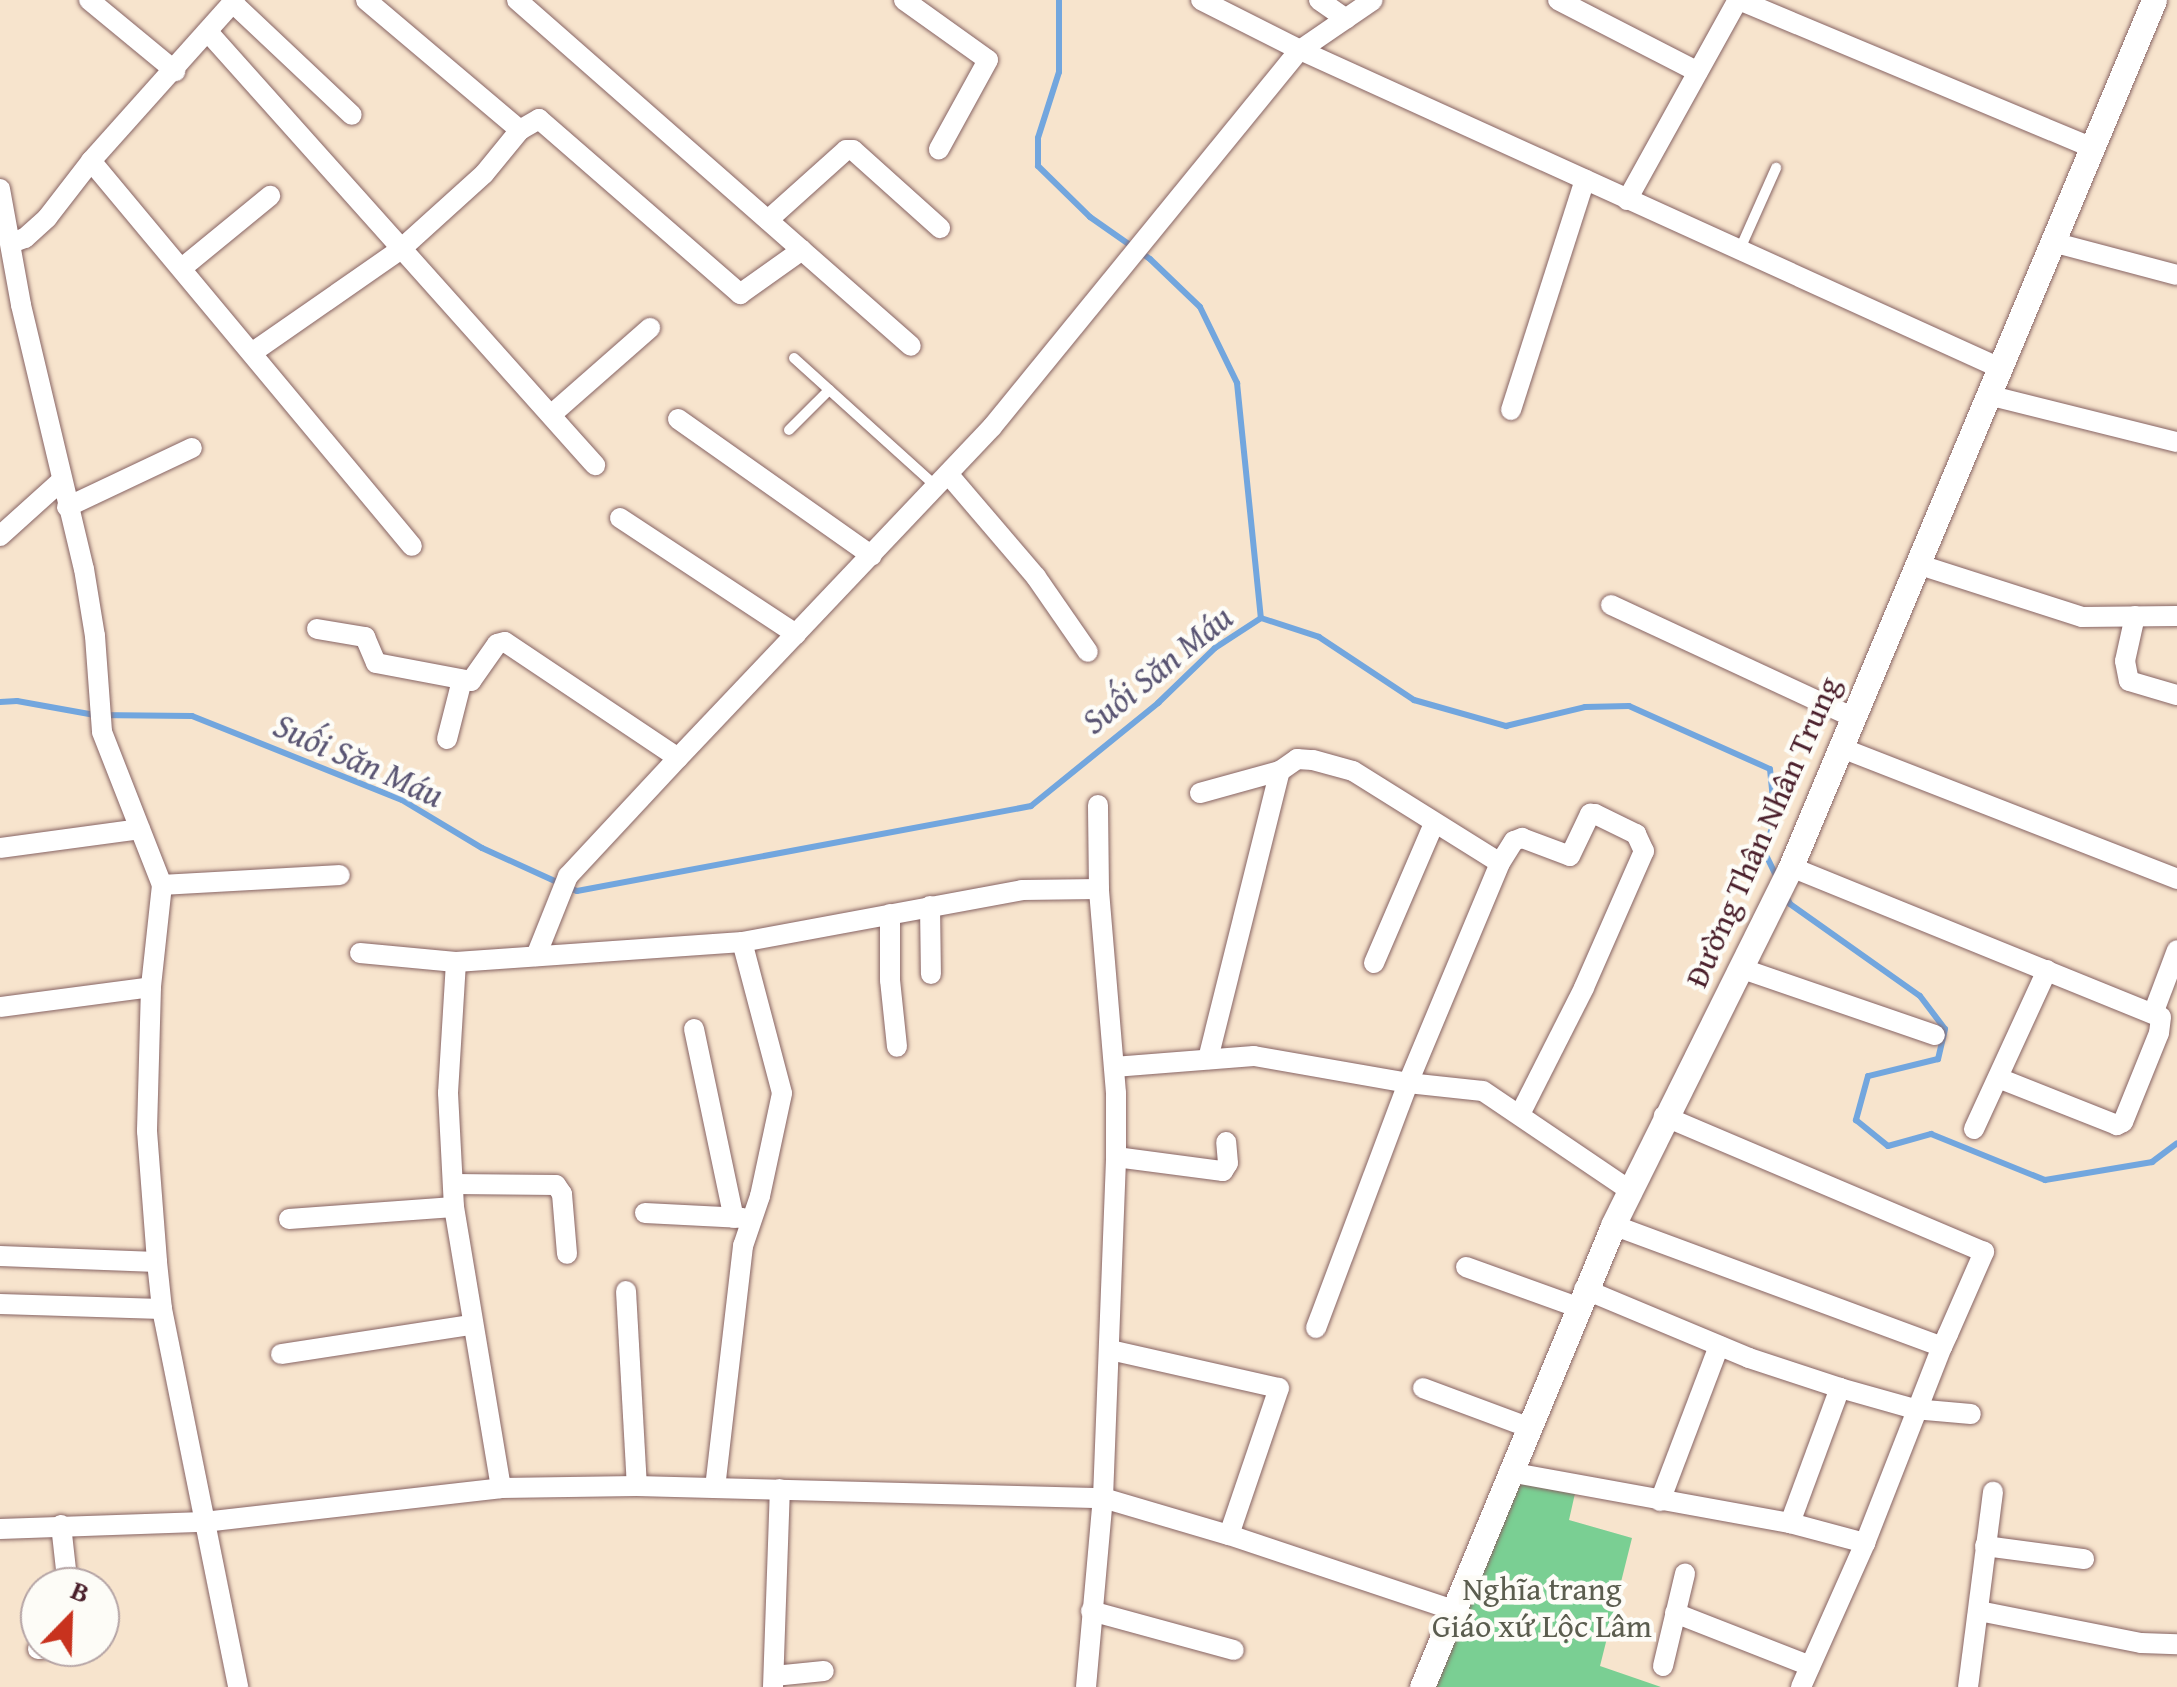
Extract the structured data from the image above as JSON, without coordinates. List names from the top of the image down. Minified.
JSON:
{"streets":{"street":["Đường Thân Nhân Trung"]},"water":["Suối Săn Máu"],"parks":["Nghĩa trang Giáo xứ Lộc Lâm"],"north":"top right"}
